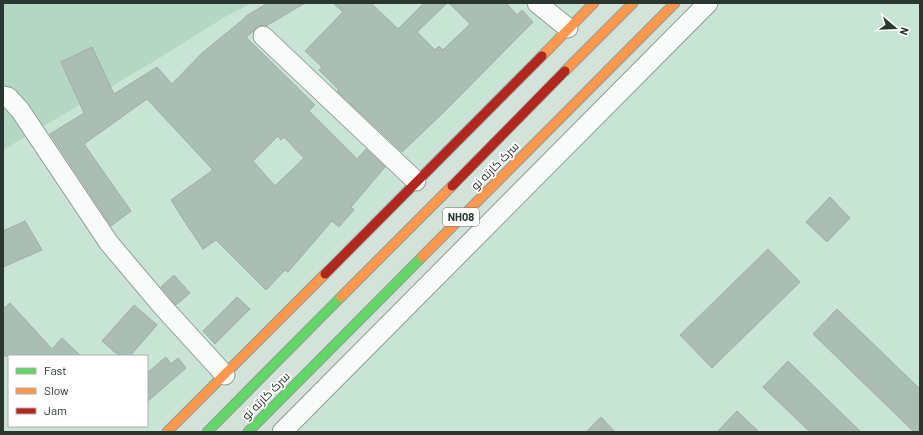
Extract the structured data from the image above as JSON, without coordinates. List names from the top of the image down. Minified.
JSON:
{"streets":{"main road":["سرک کارته نو","NH08"]},"legend":["Fast","Slow","Jam"],"north":"right"}
